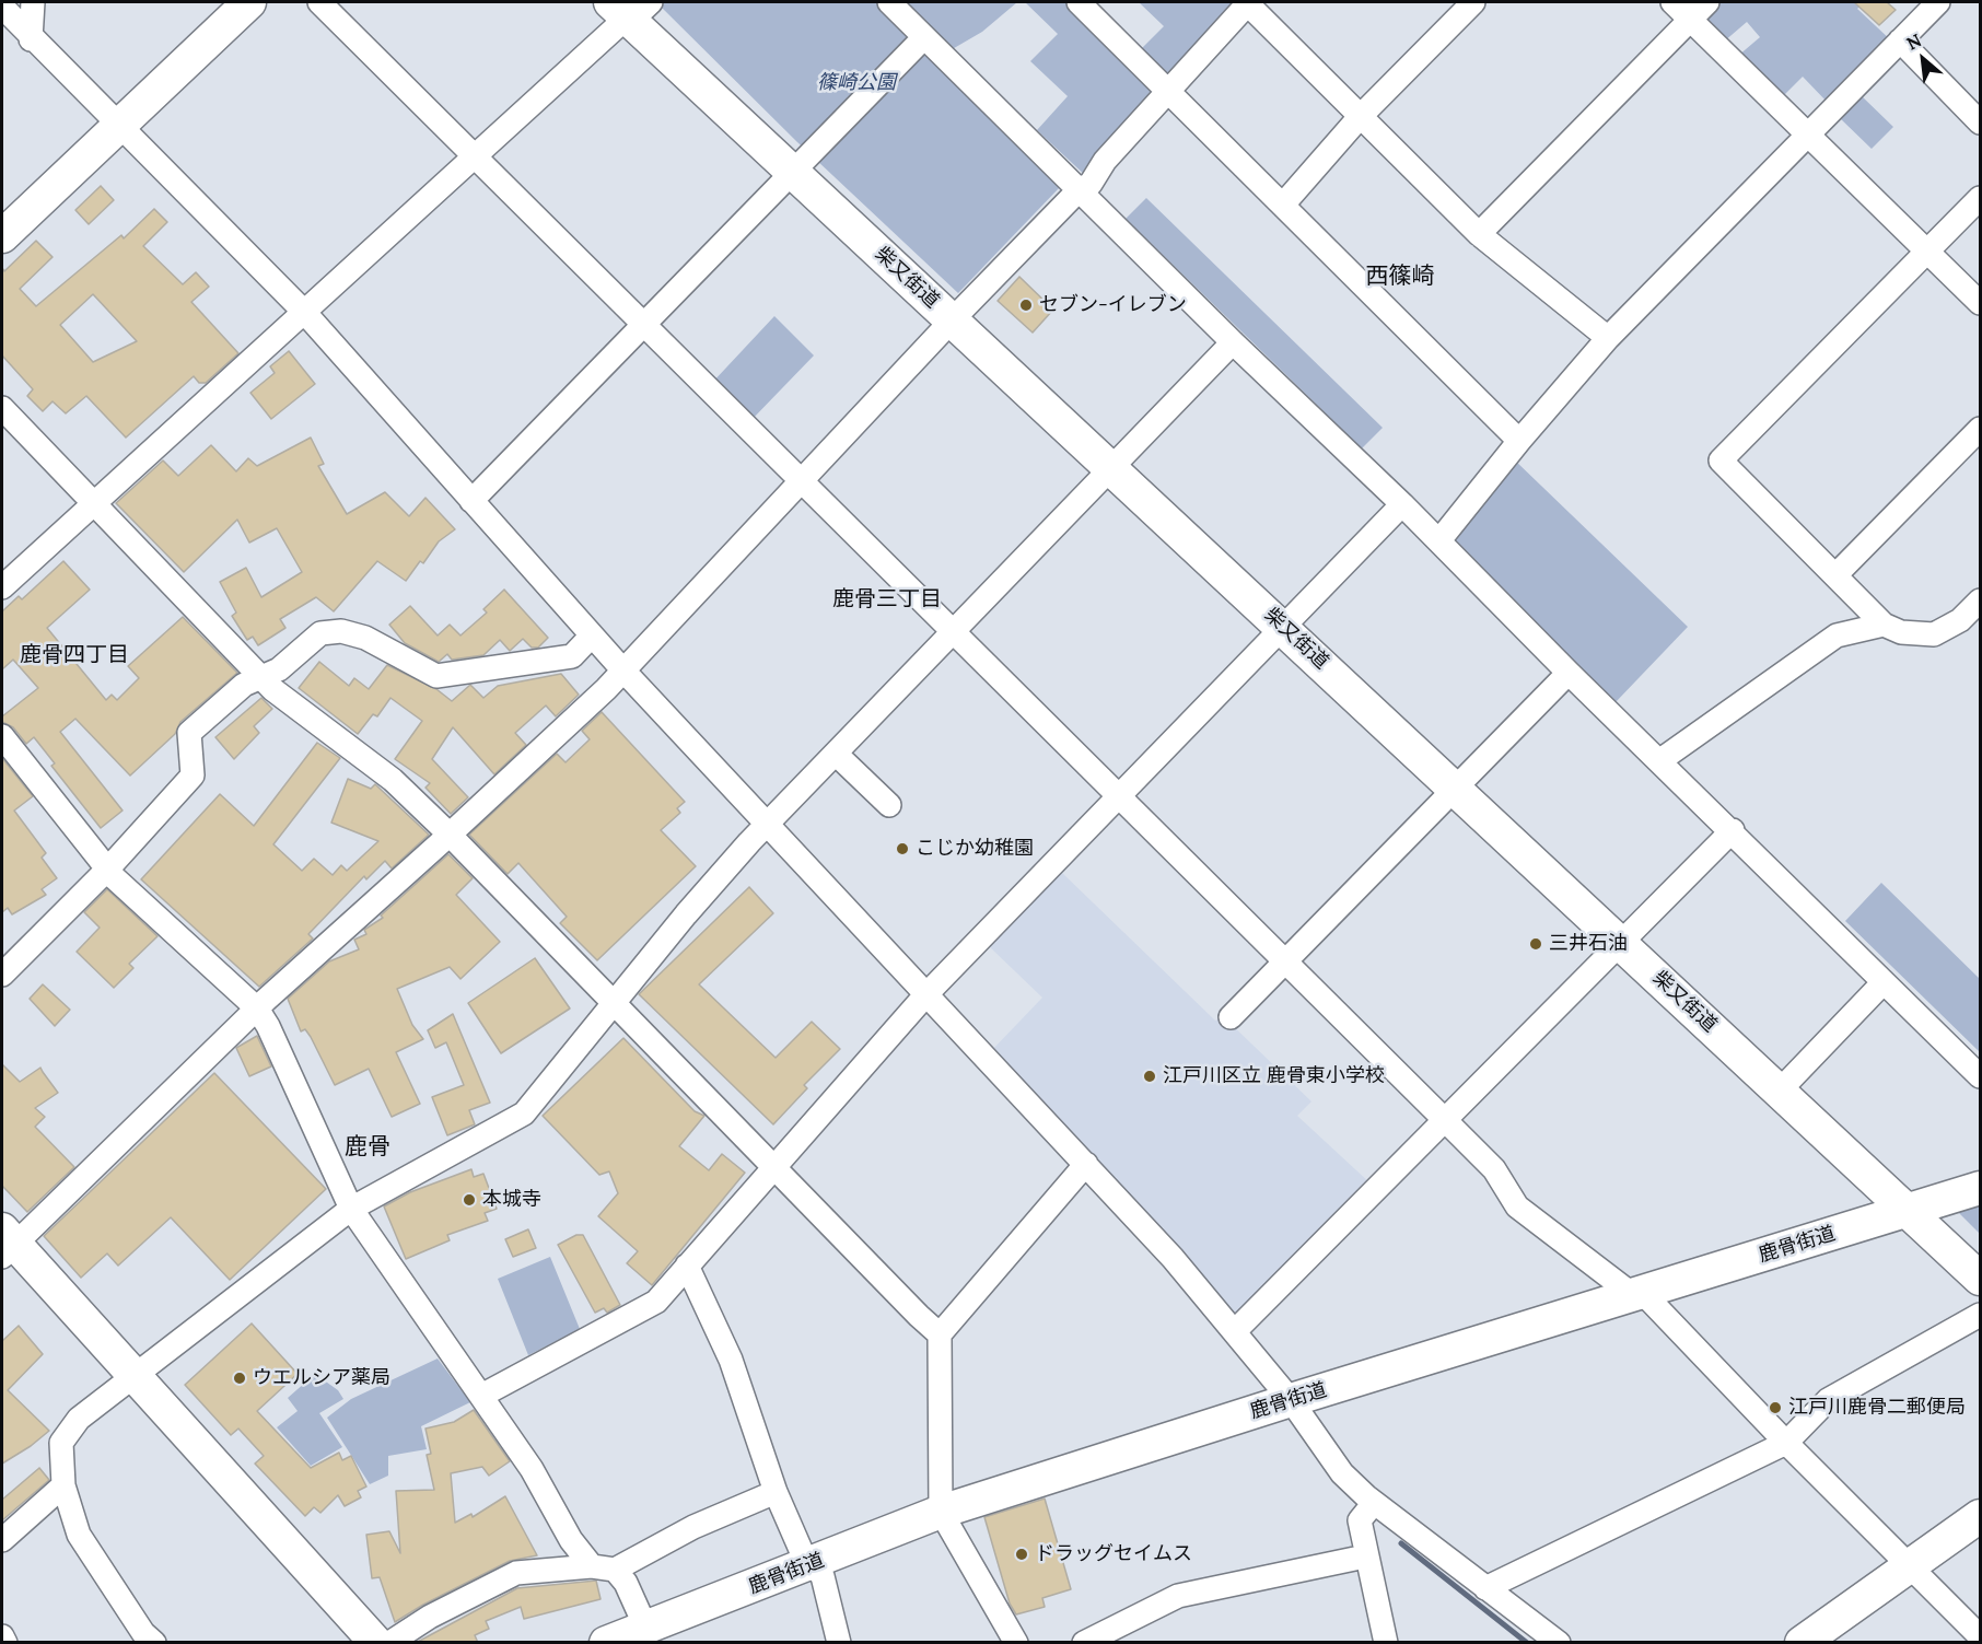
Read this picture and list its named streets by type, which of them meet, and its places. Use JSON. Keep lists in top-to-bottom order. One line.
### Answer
{"streets":{"street":["柴又街道","鹿骨街道"]},"crossings":[["柴又街道","鹿骨街道"]],"districts":["西篠崎","鹿骨三丁目","鹿骨四丁目","鹿骨"],"parks":["篠崎公園"],"places":["セブン-イレブン","こじか幼稚園","三井石油","江戸川区立 鹿骨東小学校","本城寺","ウエルシア薬局","江戸川鹿骨二郵便局","ドラッグセイムス"],"north":"top left"}
